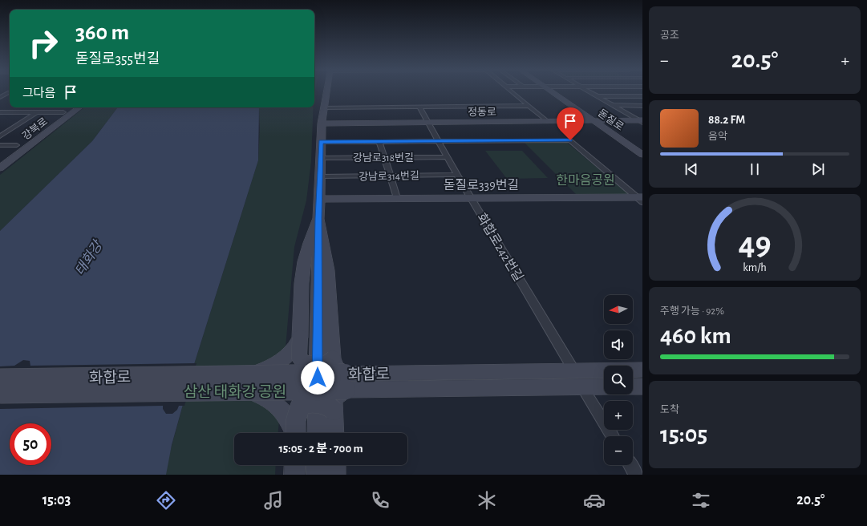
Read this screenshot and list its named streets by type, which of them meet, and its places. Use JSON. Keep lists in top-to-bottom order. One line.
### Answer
{"streets":{"main road":["정동로","돋질로","강북로","돋질로339번길","화합로"],"street":["강남로318번길","강남로314번길","화합로242번길"]},"crossings":[["정동로","돋질로"],["정동로","화합로242번길"],["강남로318번길","화합로242번길"],["강남로314번길","화합로242번길"],["돋질로339번길","화합로242번길"],["화합로242번길","화합로"]],"water":["태화강"],"parks":["한마음공원","삼산 태화강 공원"],"north":"left","page":{"tile":["공조",["주행 가능 · 92%","460 km"],["도착","15:05"]],"turn":["360 m","돋질로355번길"],"heat":["−","20.5°","+"],"then":"그다음","song":["88.2 FM","음악"],"map_buttons":["+","−"],"limit":"50","trip":"15:05 · 2 분 · 700 m","tabs":["15:03","20.5°"],"gauge":["49","km/h"]}}
